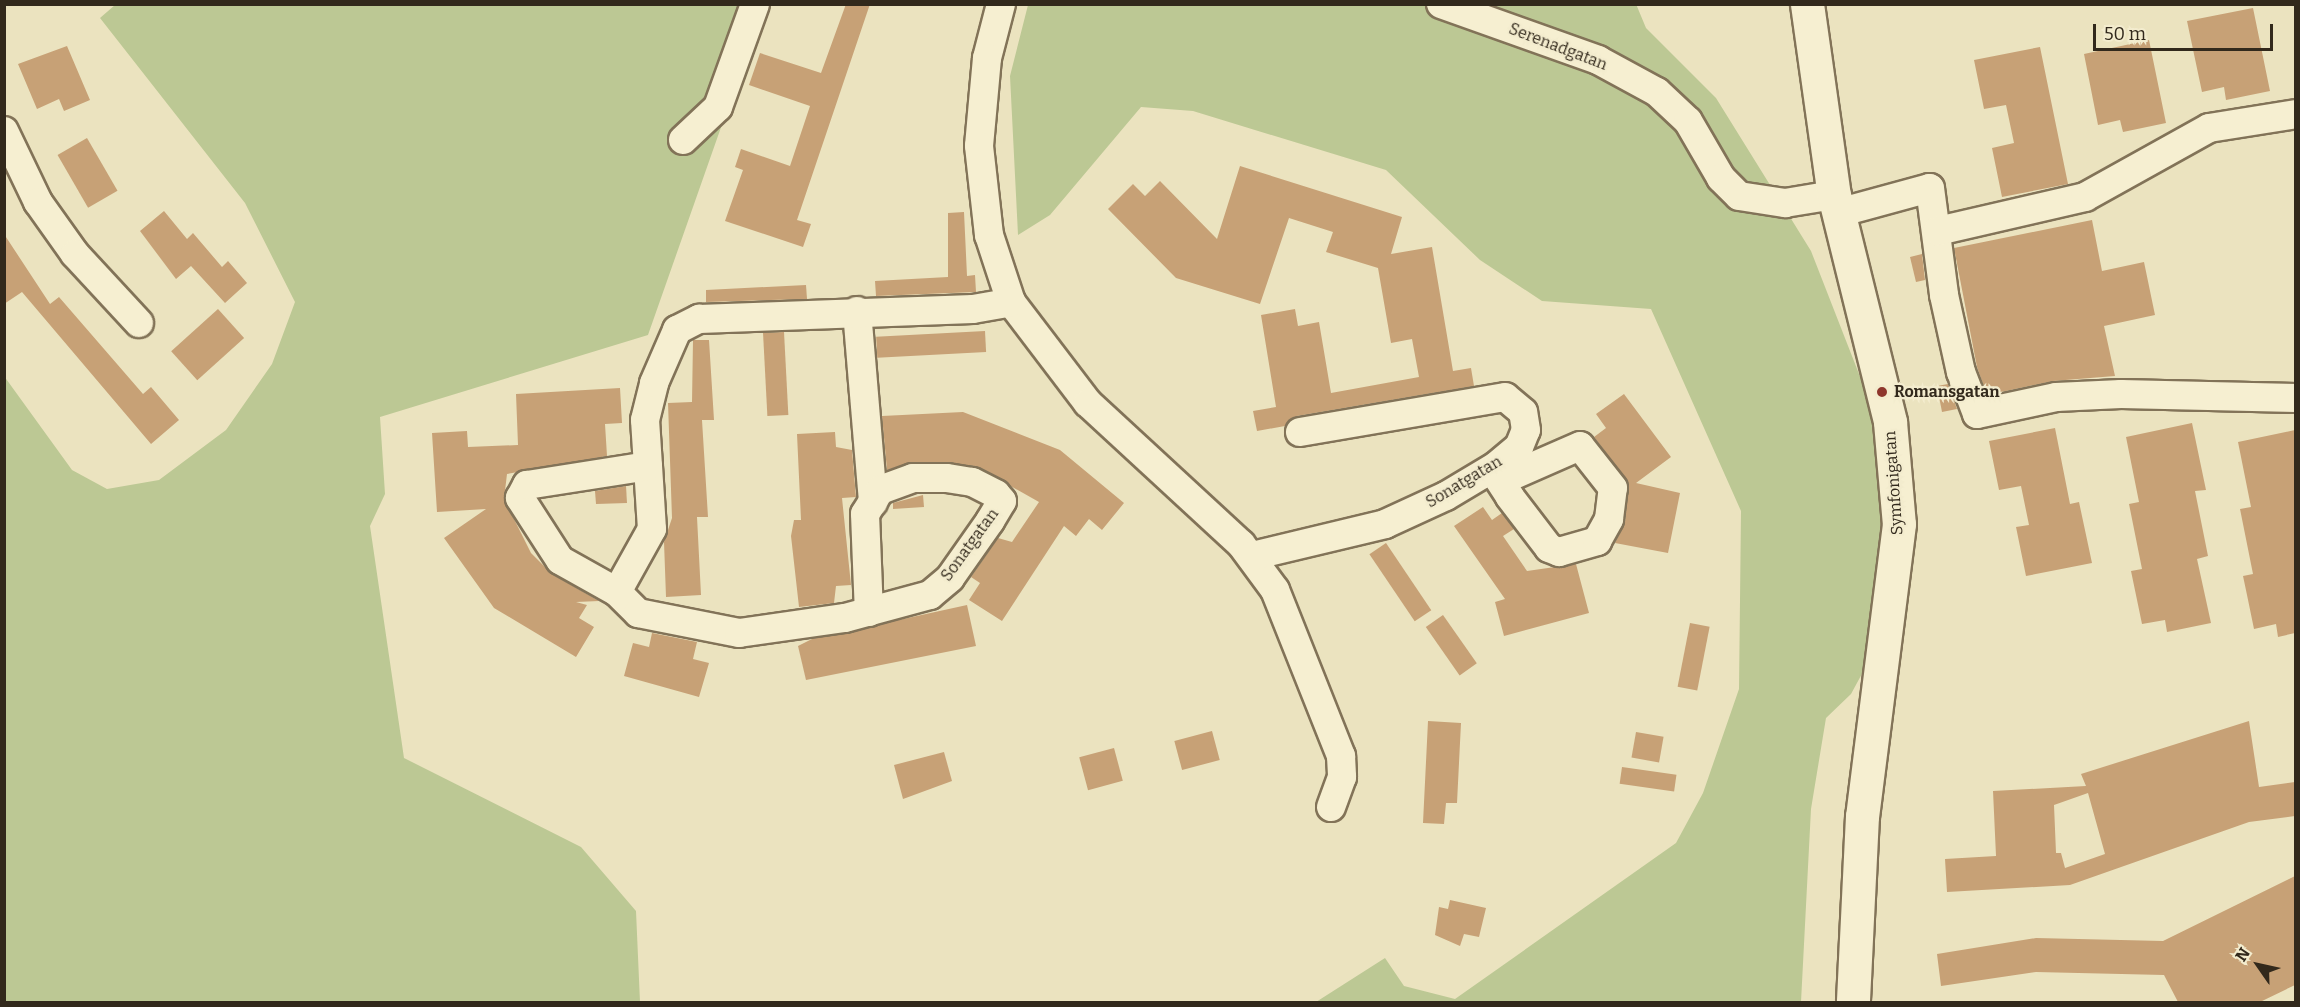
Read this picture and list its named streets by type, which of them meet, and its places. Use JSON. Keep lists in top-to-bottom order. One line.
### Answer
{"streets":{"street":["Serenadgatan","Sonatgatan","Symfonigatan"]},"crossings":[["Serenadgatan","Symfonigatan"]],"places":["Romansgatan"],"scale_bar":"50 m","north":"top left"}
